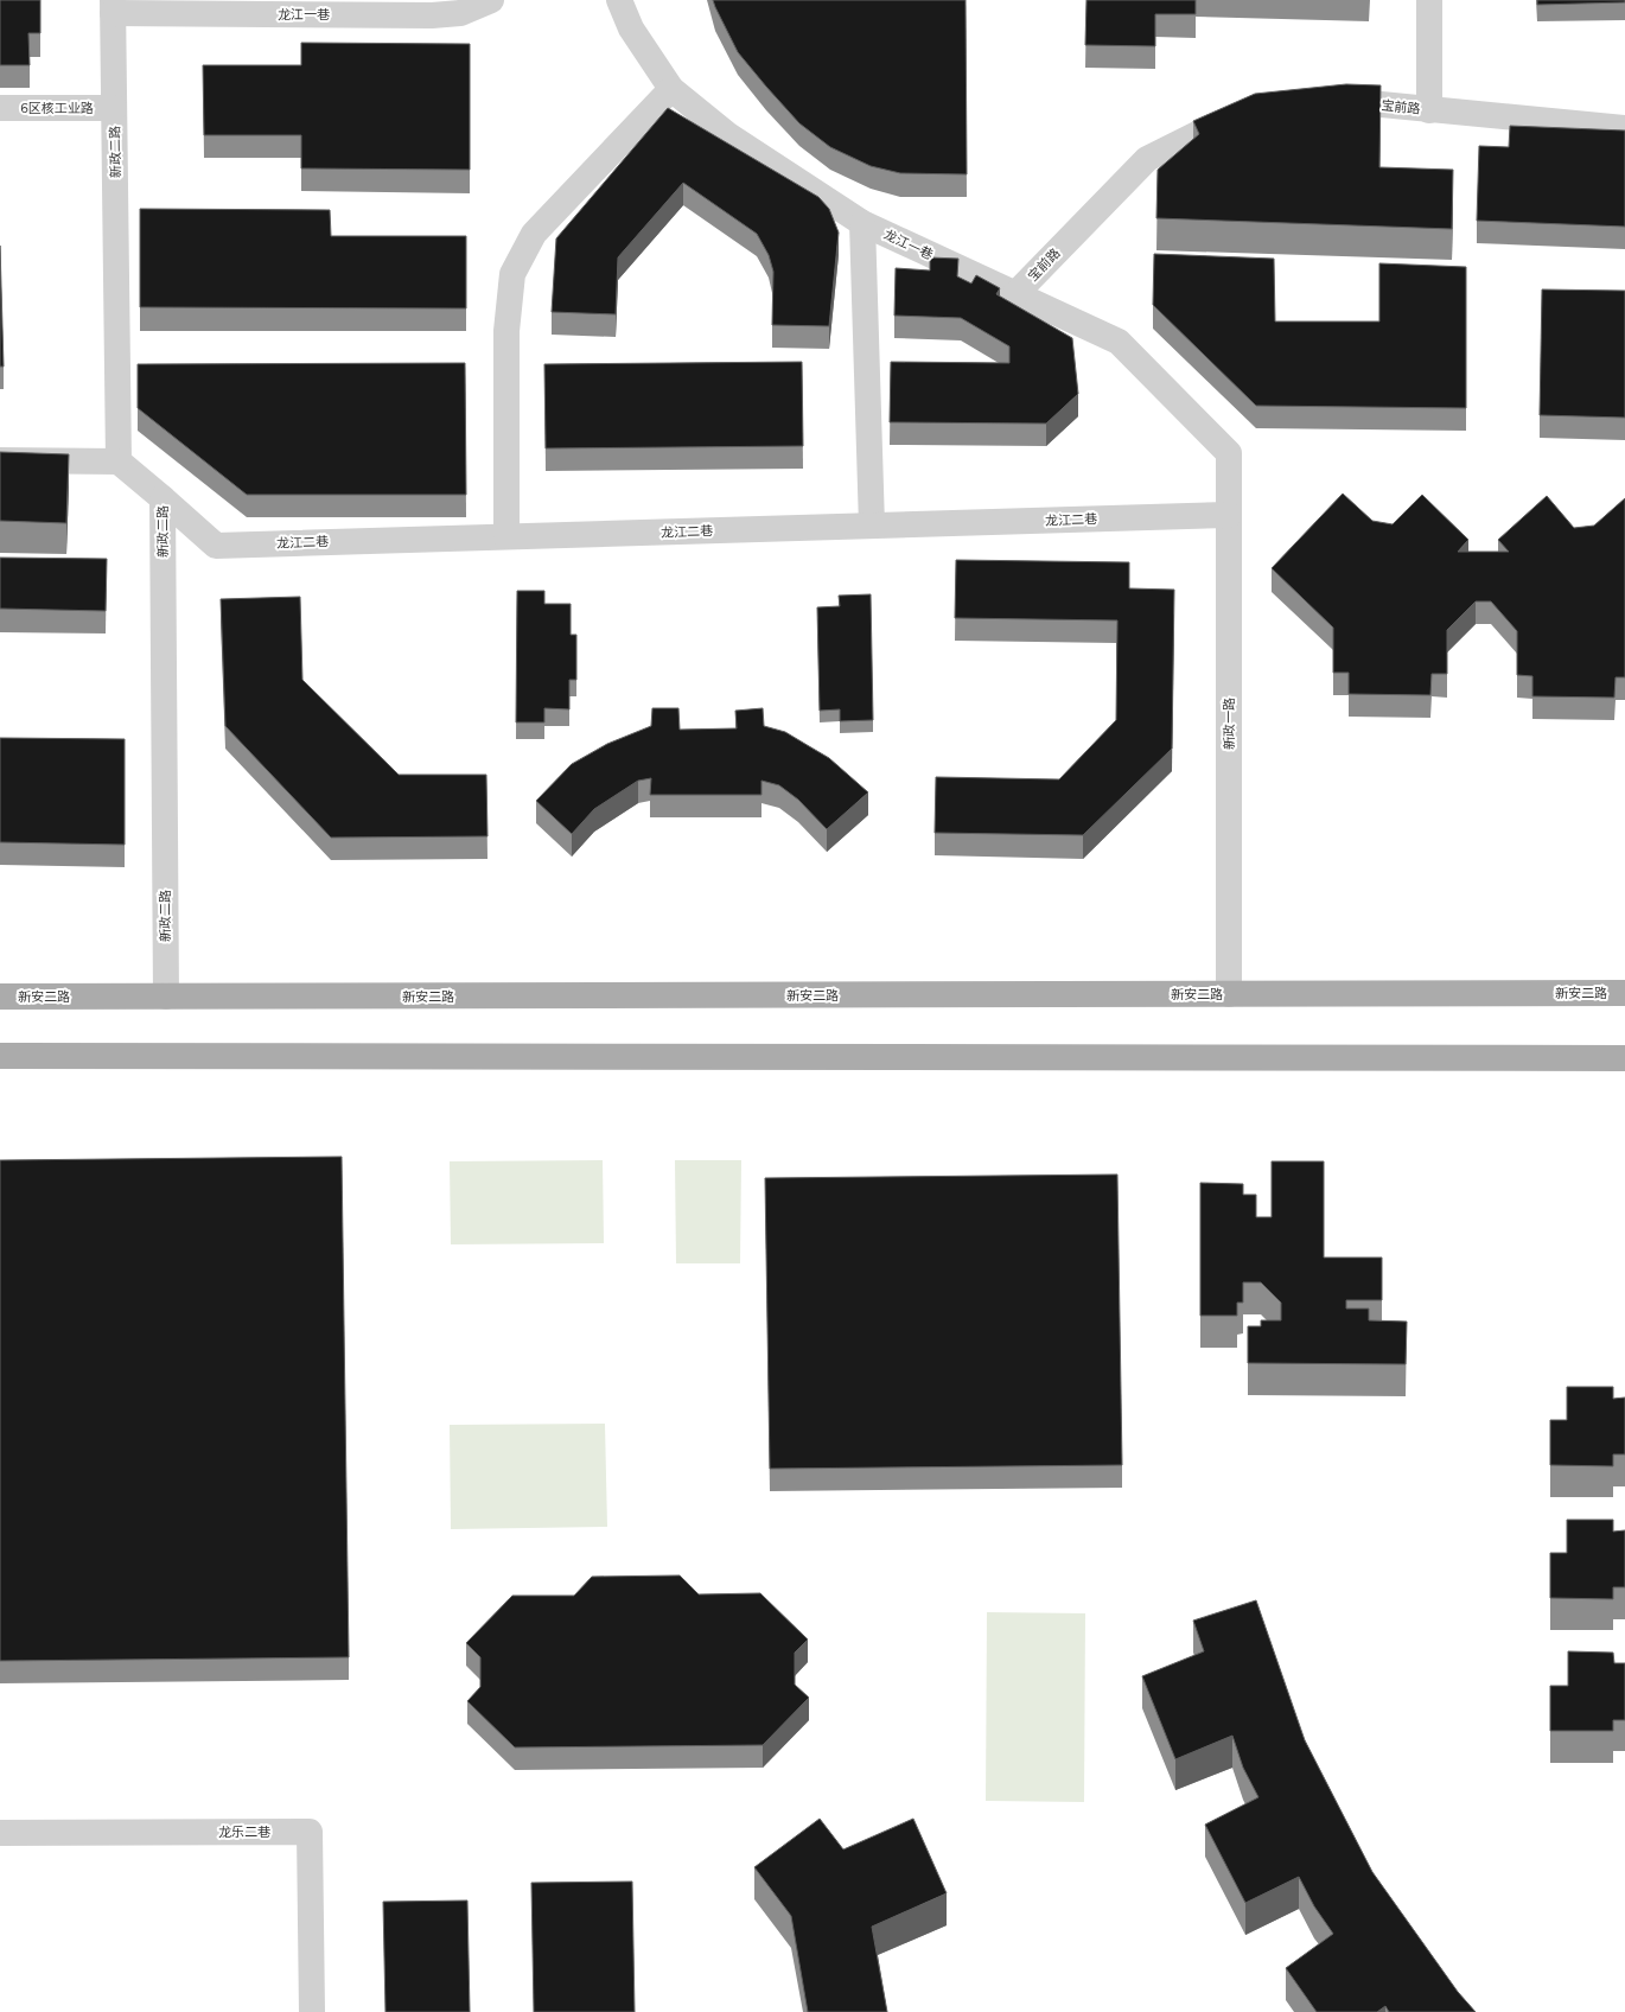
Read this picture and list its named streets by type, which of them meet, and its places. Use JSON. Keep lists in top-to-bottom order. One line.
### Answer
{"streets":{"main road":["新安二路"],"street":["龙江一巷","宝前路","6区核工业路","新政二路","龙江二巷","新政一路","龙乐二巷"]},"crossings":[["龙江一巷","宝前路"],["龙江一巷","新政二路"],["龙江一巷","新政一路"],["6区核工业路","新政二路"],["新政二路","龙江二巷"],["新政二路","新安二路"],["龙江二巷","新政一路"],["新政一路","新安二路"]]}
